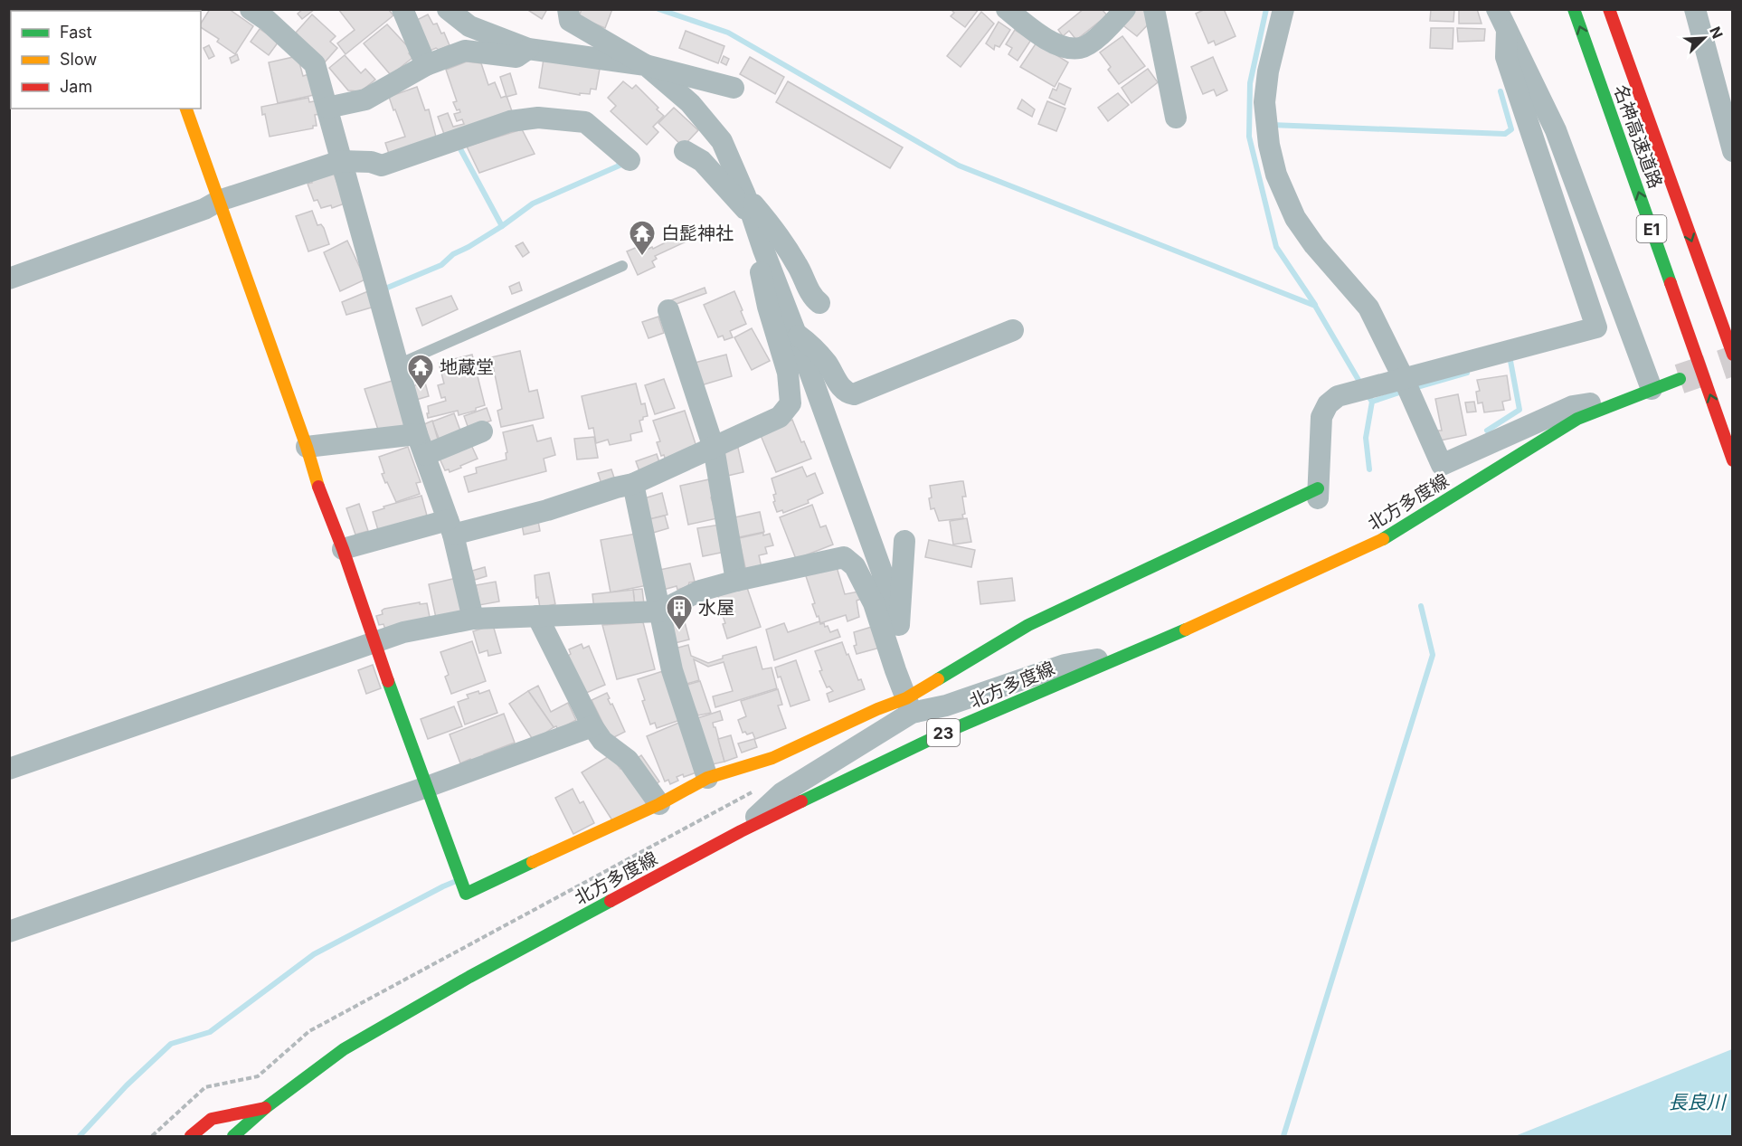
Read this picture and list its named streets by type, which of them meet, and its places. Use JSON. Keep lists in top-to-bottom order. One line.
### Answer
{"streets":{"main road":["名神高速道路","E1","北方多度線","23"]},"water":["長良川"],"places":{"temple":["白髭神社","地蔵堂"],"building":["水屋"]},"legend":["Fast","Slow","Jam"],"north":"top right"}
